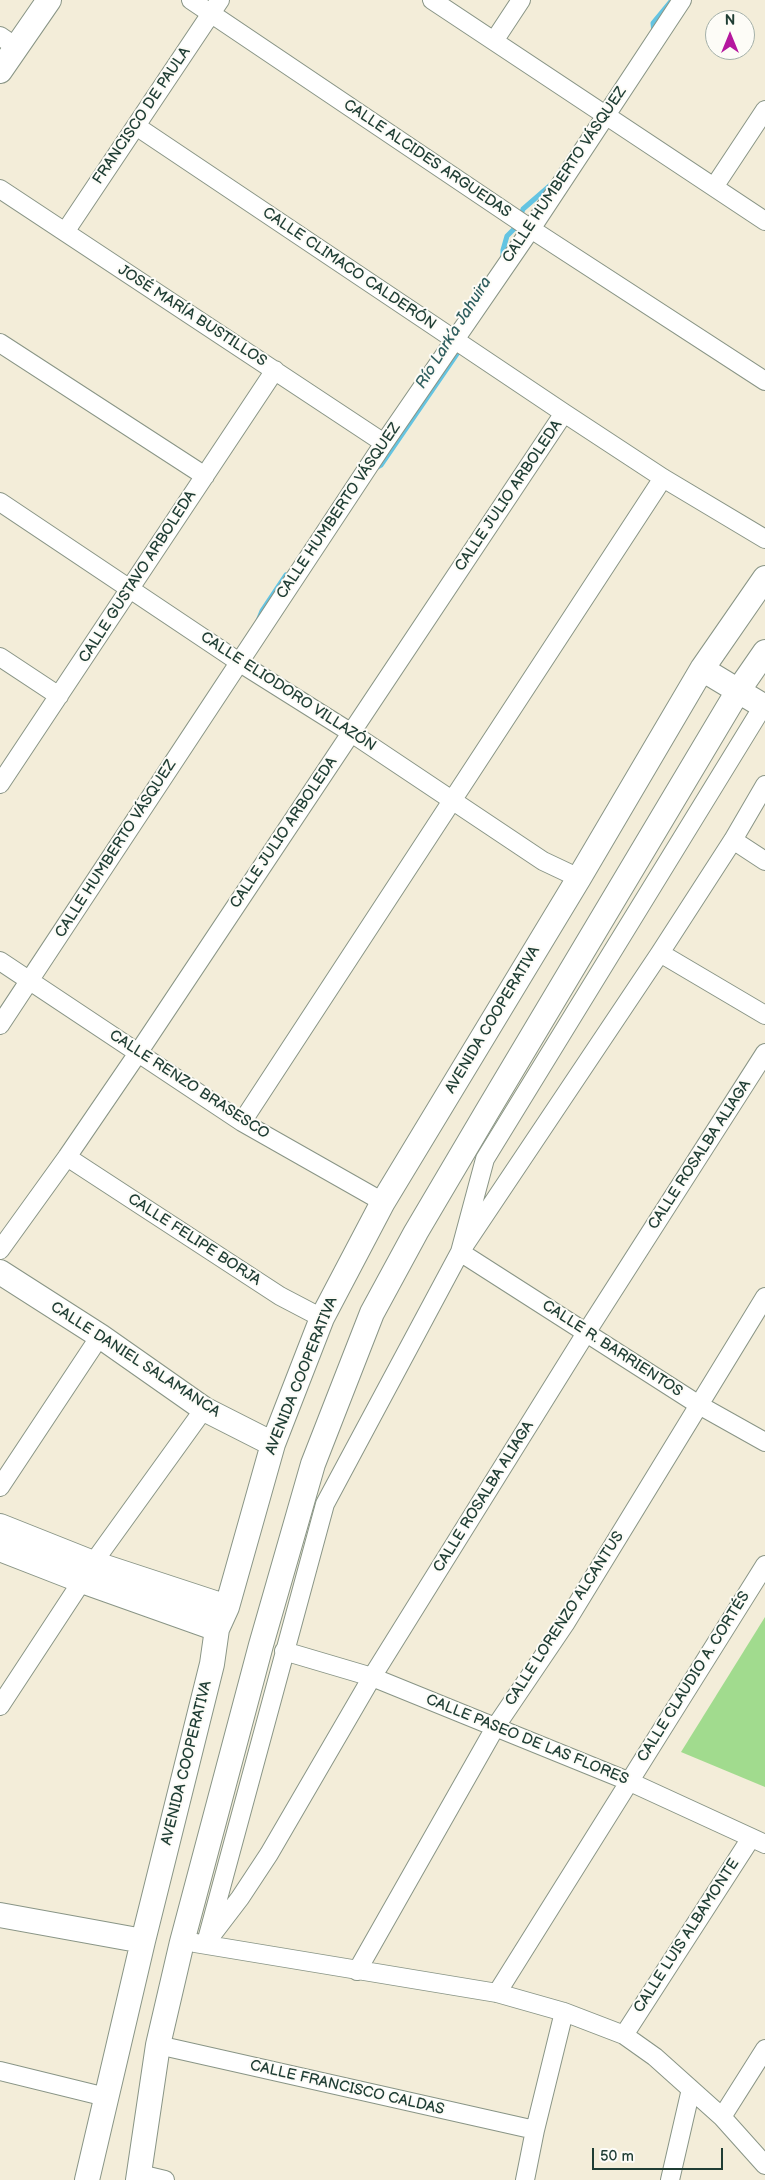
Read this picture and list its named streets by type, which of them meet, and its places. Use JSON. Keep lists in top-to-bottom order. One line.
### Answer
{"streets":{"street":["FRANCISCO DE PAULA","CALLE ALCIDES ARGUEDAS","CALLE HUMBERTO VÁSQUEZ","CALLE CLIMACO CALDERÓN","JOSÉ MARÍA BUSTILLOS","CALLE JULIO ARBOLEDA","CALLE GUSTAVO ARBOLEDA","CALLE ELIODORO VILLAZÓN","AVENIDA COOPERATIVA","CALLE RENZO BRASESCO","CALLE ROSALBA ALIAGA","CALLE FELIPE BORJA","CALLE R. BARRIENTOS","CALLE DANIEL SALAMANCA","CALLE LORENZO ALCANTUS","CALLE CLAUDIO A. CORTÉS","CALLE PASEO DE LAS FLORES","CALLE LUIS ALBAMONTE","CALLE FRANCISCO CALDAS"]},"crossings":[["FRANCISCO DE PAULA","CALLE ALCIDES ARGUEDAS"],["FRANCISCO DE PAULA","CALLE CLIMACO CALDERÓN"],["FRANCISCO DE PAULA","JOSÉ MARÍA BUSTILLOS"],["CALLE ALCIDES ARGUEDAS","CALLE HUMBERTO VÁSQUEZ"],["CALLE HUMBERTO VÁSQUEZ","CALLE CLIMACO CALDERÓN"],["CALLE HUMBERTO VÁSQUEZ","JOSÉ MARÍA BUSTILLOS"],["CALLE HUMBERTO VÁSQUEZ","CALLE ELIODORO VILLAZÓN"],["CALLE HUMBERTO VÁSQUEZ","CALLE RENZO BRASESCO"],["CALLE CLIMACO CALDERÓN","CALLE JULIO ARBOLEDA"],["JOSÉ MARÍA BUSTILLOS","CALLE GUSTAVO ARBOLEDA"],["CALLE JULIO ARBOLEDA","CALLE ELIODORO VILLAZÓN"],["CALLE JULIO ARBOLEDA","CALLE RENZO BRASESCO"],["CALLE JULIO ARBOLEDA","CALLE FELIPE BORJA"],["CALLE GUSTAVO ARBOLEDA","CALLE ELIODORO VILLAZÓN"],["CALLE ELIODORO VILLAZÓN","AVENIDA COOPERATIVA"],["AVENIDA COOPERATIVA","CALLE RENZO BRASESCO"],["AVENIDA COOPERATIVA","CALLE FELIPE BORJA"],["AVENIDA COOPERATIVA","CALLE DANIEL SALAMANCA"],["CALLE ROSALBA ALIAGA","CALLE R. BARRIENTOS"],["CALLE ROSALBA ALIAGA","CALLE PASEO DE LAS FLORES"],["CALLE R. BARRIENTOS","CALLE LORENZO ALCANTUS"],["CALLE LORENZO ALCANTUS","CALLE PASEO DE LAS FLORES"],["CALLE CLAUDIO A. CORTÉS","CALLE PASEO DE LAS FLORES"],["CALLE PASEO DE LAS FLORES","CALLE LUIS ALBAMONTE"]],"water":["Río Lark’a Jahuira"],"scale_bar":"50 m","north":"top"}
